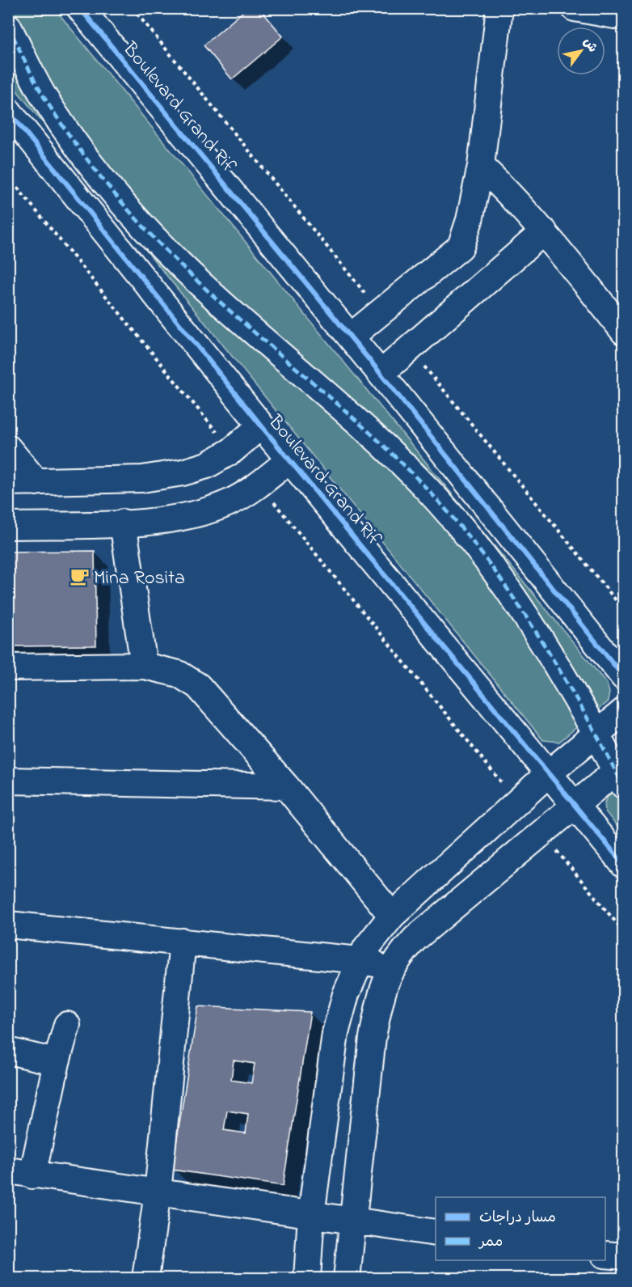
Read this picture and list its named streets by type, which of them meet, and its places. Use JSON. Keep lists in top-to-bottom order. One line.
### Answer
{"streets":{"street":["Boulevard Grand Rif"]},"places":{"cafe":["Mina Rosita"]},"legend":["مسار دراجات","ممر"],"north":"top right"}
